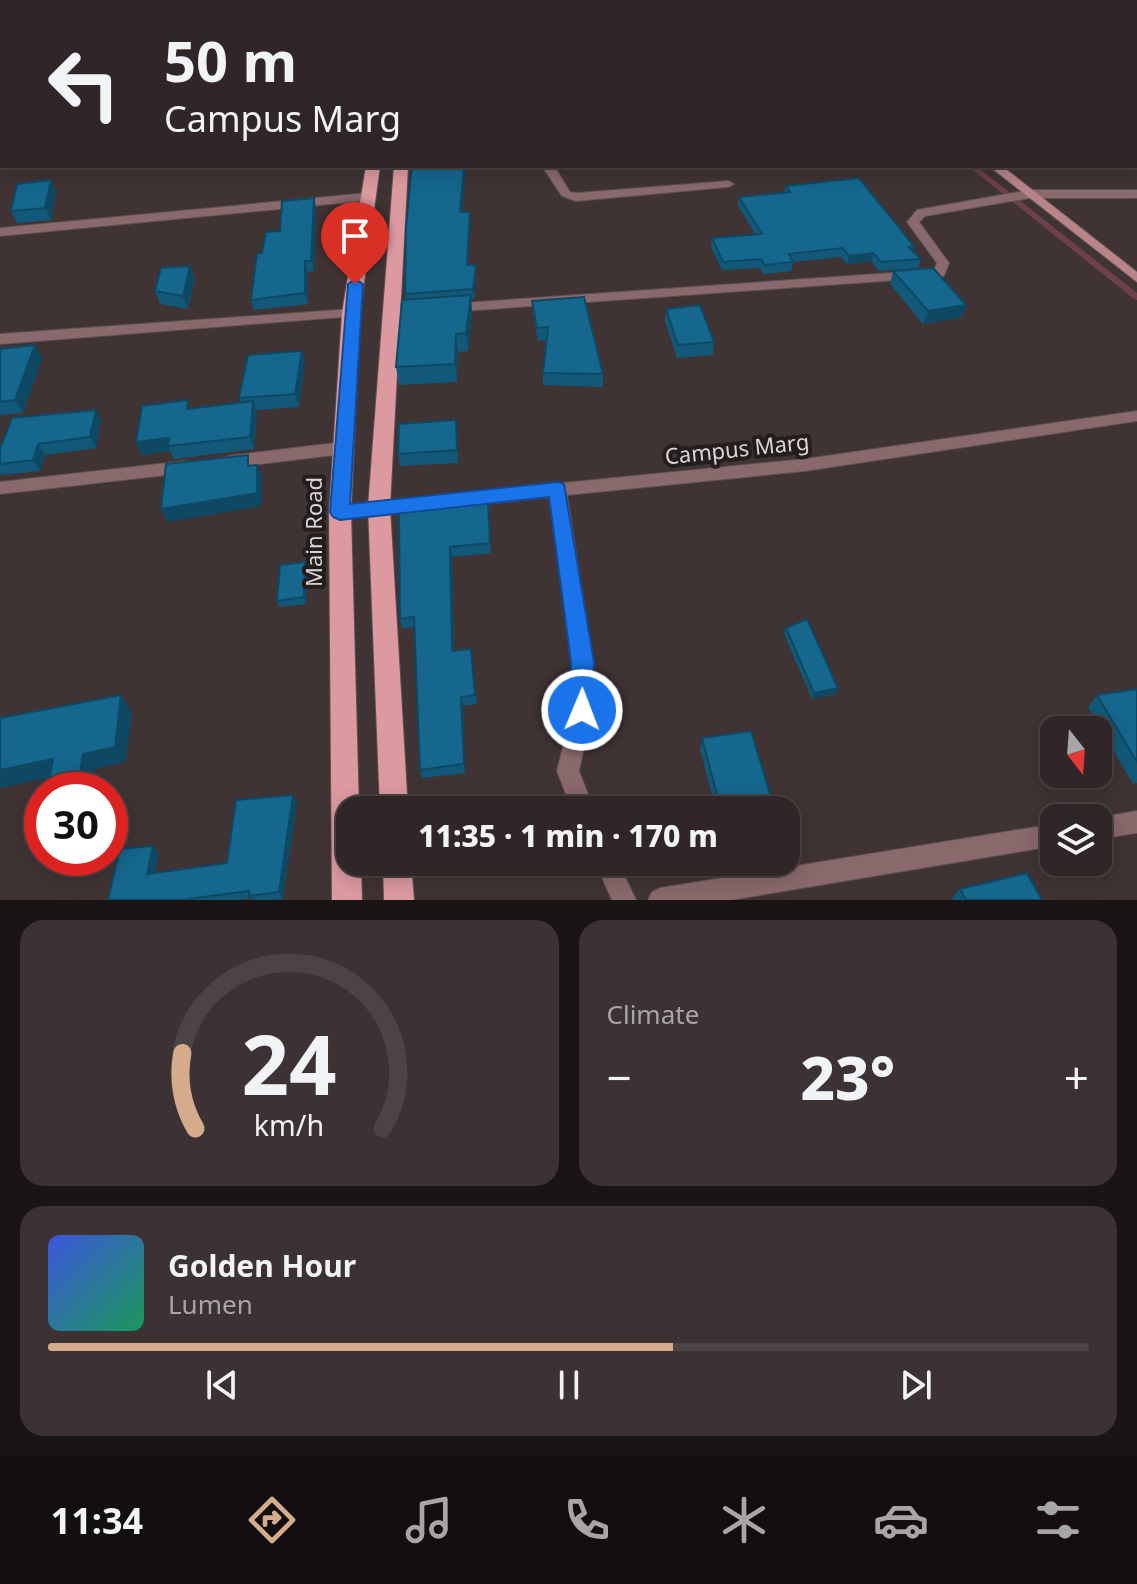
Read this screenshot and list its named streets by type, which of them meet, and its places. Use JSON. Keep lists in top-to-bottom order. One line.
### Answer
{"streets":{"main road":["Main Road"],"street":["Campus Marg"]},"crossings":[["Campus Marg","Main Road"]],"north":"bottom","page":{"turn":["50 m","Campus Marg"],"limit":"30","trip":"11:35 · 1 min · 170 m","tile":"Climate","heat":["−","23°","+"],"song":["Golden Hour","Lumen"],"tabs":"11:34","gauge":["24","km/h"]}}
